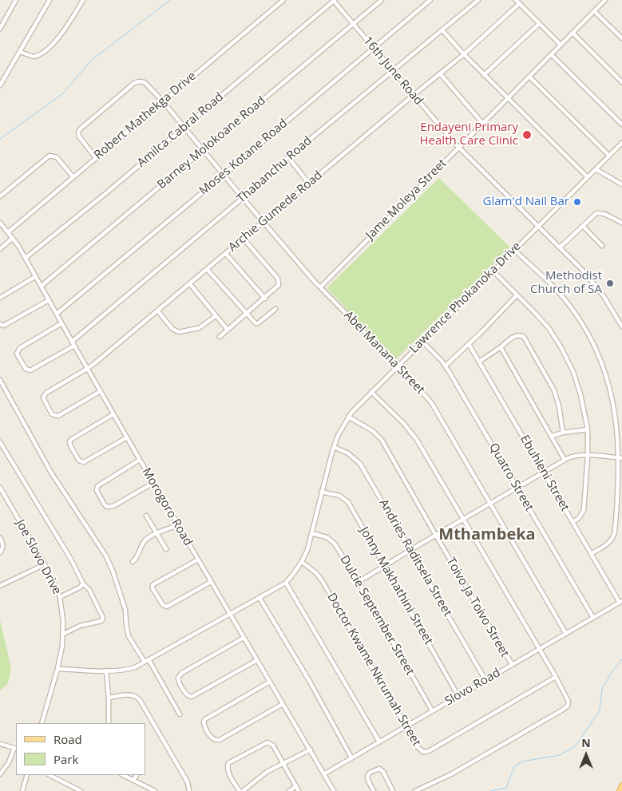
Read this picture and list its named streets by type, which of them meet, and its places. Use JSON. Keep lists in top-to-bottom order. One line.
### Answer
{"streets":{"street":["16th June Road","Robert Mathekga Drive","Amilca Cabral Road","Barney Molokoane Road","Moses Kotane Road","Thabanchu Road","Jame Moleya Street","Archie Gumede Road","Lawrence Phokanoka Drive","Abel Manana Street","Ebuhleni Street","Quatro Street","Morogoro Road","Joe Slovo Drive","Andries Raditsela Street","Johny Makhathini Street","Toivo Ja Toivo Street","Dulcie September Street","Doctor Kwame Nkrumah Street","Slovo Road"]},"crossings":[["16th June Road","Amilca Cabral Road"],["16th June Road","Barney Molokoane Road"],["16th June Road","Moses Kotane Road"],["16th June Road","Thabanchu Road"],["16th June Road","Jame Moleya Street"],["16th June Road","Archie Gumede Road"],["16th June Road","Lawrence Phokanoka Drive"],["Robert Mathekga Drive","Abel Manana Street"],["Robert Mathekga Drive","Morogoro Road"],["Amilca Cabral Road","Abel Manana Street"],["Amilca Cabral Road","Morogoro Road"],["Barney Molokoane Road","Abel Manana Street"],["Barney Molokoane Road","Morogoro Road"],["Moses Kotane Road","Abel Manana Street"],["Moses Kotane Road","Morogoro Road"],["Thabanchu Road","Abel Manana Street"],["Thabanchu Road","Morogoro Road"],["Jame Moleya Street","Abel Manana Street"],["Archie Gumede Road","Abel Manana Street"],["Archie Gumede Road","Morogoro Road"],["Lawrence Phokanoka Drive","Abel Manana Street"],["Lawrence Phokanoka Drive","Quatro Street"],["Lawrence Phokanoka Drive","Morogoro Road"],["Lawrence Phokanoka Drive","Joe Slovo Drive"],["Lawrence Phokanoka Drive","Andries Raditsela Street"],["Lawrence Phokanoka Drive","Johny Makhathini Street"],["Lawrence Phokanoka Drive","Toivo Ja Toivo Street"],["Lawrence Phokanoka Drive","Dulcie September Street"],["Lawrence Phokanoka Drive","Doctor Kwame Nkrumah Street"],["Abel Manana Street","Slovo Road"],["Ebuhleni Street","Slovo Road"],["Quatro Street","Slovo Road"],["Morogoro Road","Slovo Road"],["Andries Raditsela Street","Slovo Road"],["Johny Makhathini Street","Slovo Road"],["Toivo Ja Toivo Street","Slovo Road"],["Dulcie September Street","Slovo Road"],["Doctor Kwame Nkrumah Street","Slovo Road"]],"districts":["Mthambeka"],"places":["Endayeni Primary Health Care Clinic","Glam'd Nail Bar","Methodist Church of SA"],"legend":["Road","Park"],"north":"top"}
